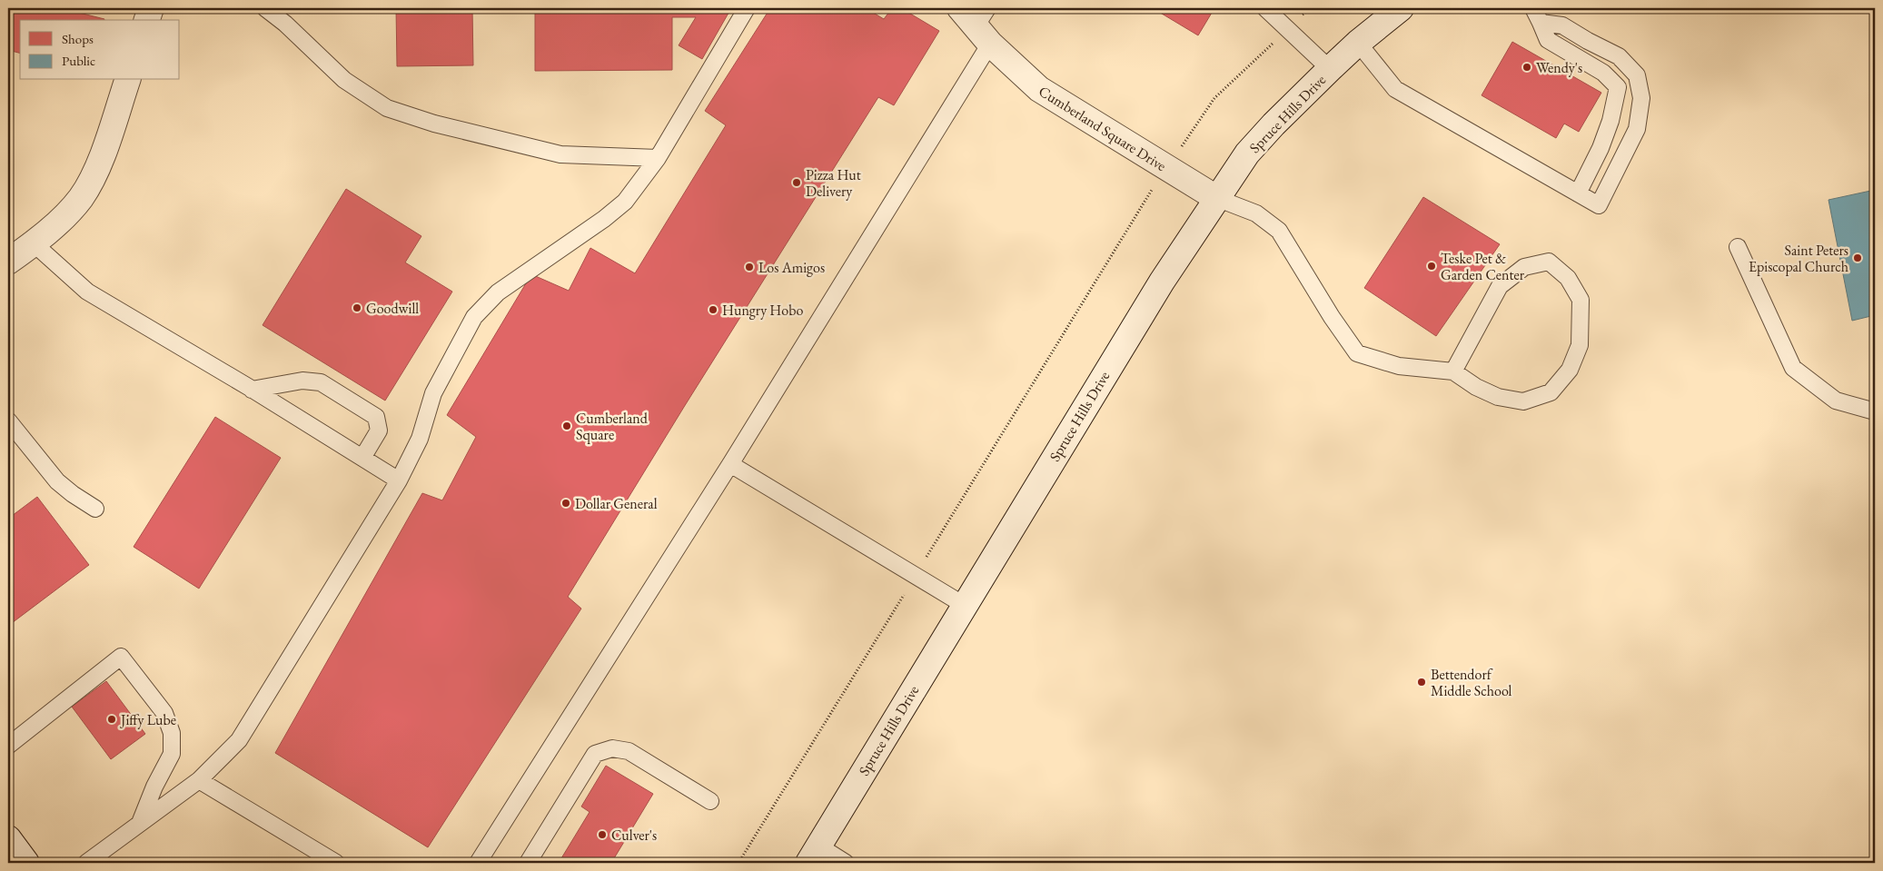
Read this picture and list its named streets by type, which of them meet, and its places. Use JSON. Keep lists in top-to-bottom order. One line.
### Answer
{"streets":{"main road":["Spruce Hills Drive","Cumberland Square Drive"]},"crossings":[["Spruce Hills Drive","Cumberland Square Drive"]],"places":["Wendy's","Pizza Hut Delivery","Saint Peters Episcopal Church","Teske Pet & Garden Center","Los Amigos","Goodwill","Hungry Hobo","Cumberland Square","Dollar General","Bettendorf Middle School","Jiffy Lube","Culver's"],"legend":["Shops","Public"]}
